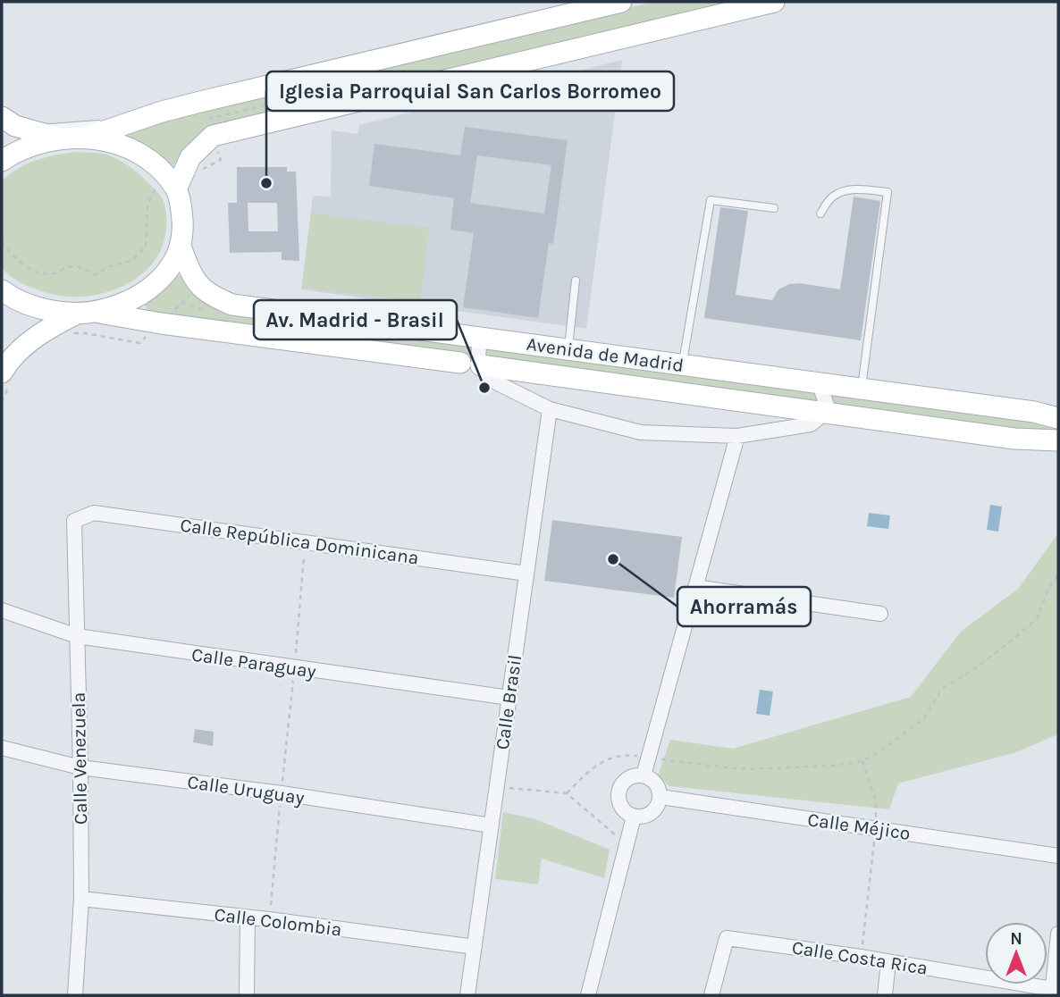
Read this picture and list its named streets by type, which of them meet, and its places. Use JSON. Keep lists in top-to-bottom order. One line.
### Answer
{"streets":{"street":["Avenida de Madrid","Calle República Dominicana","Calle Paraguay","Calle Brasil","Calle Venezuela","Calle Uruguay","Calle Méjico","Calle Colombia","Calle Costa Rica"]},"crossings":[["Calle República Dominicana","Calle Brasil"],["Calle República Dominicana","Calle Venezuela"],["Calle Paraguay","Calle Brasil"],["Calle Paraguay","Calle Venezuela"],["Calle Brasil","Calle Uruguay"],["Calle Brasil","Calle Colombia"],["Calle Venezuela","Calle Uruguay"],["Calle Venezuela","Calle Colombia"]],"places":["Iglesia Parroquial San Carlos Borromeo","Av. Madrid - Brasil","Ahorramás"],"north":"top"}
